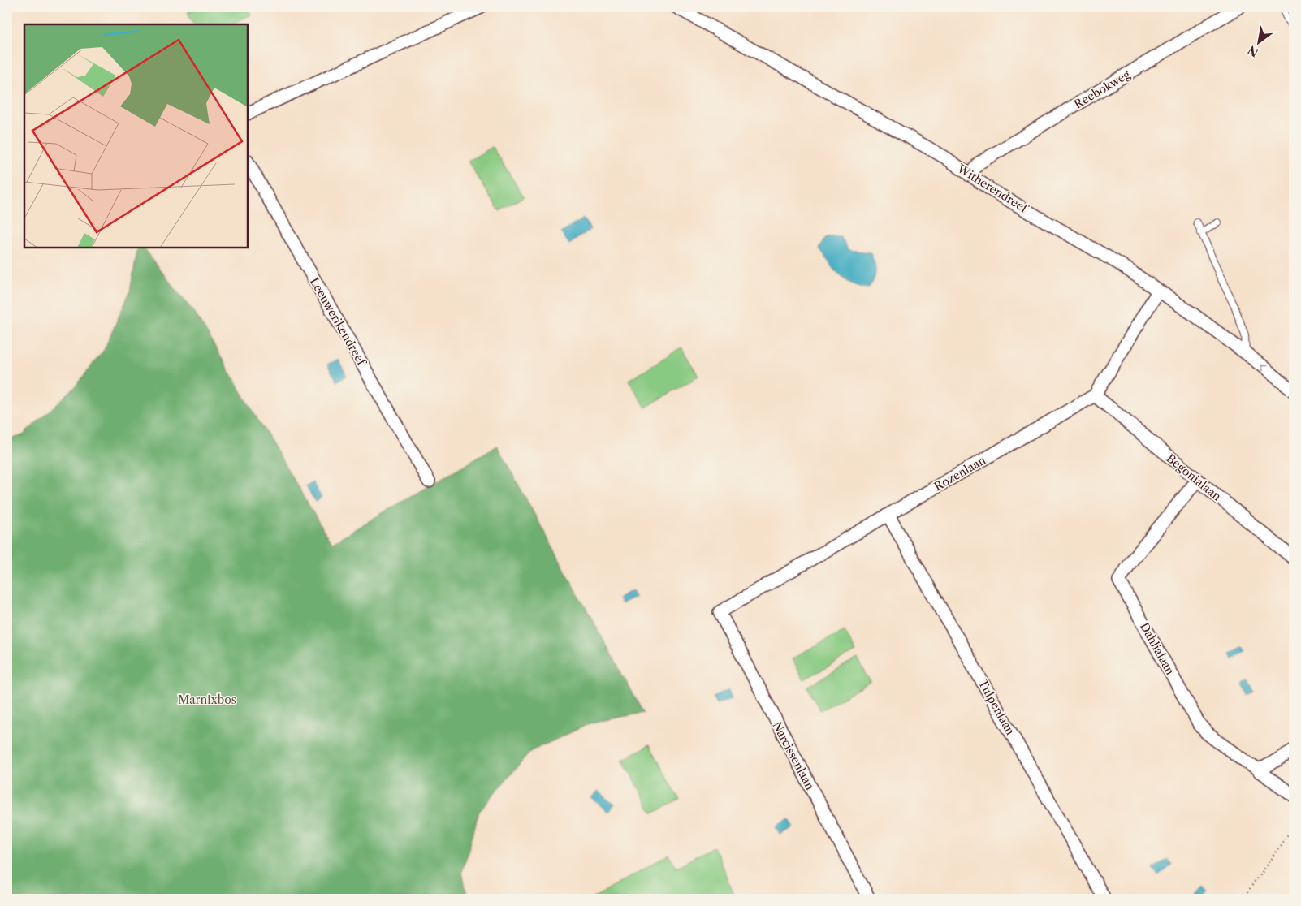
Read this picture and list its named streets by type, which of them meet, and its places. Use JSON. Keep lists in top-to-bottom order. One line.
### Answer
{"streets":{"street":["Reebokweg","Witherendreef","Leeuwerikendreef","Rozenlaan","Begonialaan","Dahlialaan","Tulpenlaan","Narcissenlaan"]},"crossings":[["Reebokweg","Witherendreef"],["Witherendreef","Rozenlaan"],["Rozenlaan","Begonialaan"],["Rozenlaan","Tulpenlaan"],["Rozenlaan","Narcissenlaan"],["Begonialaan","Dahlialaan"]],"parks":["Marnixbos"],"north":"bottom left"}
